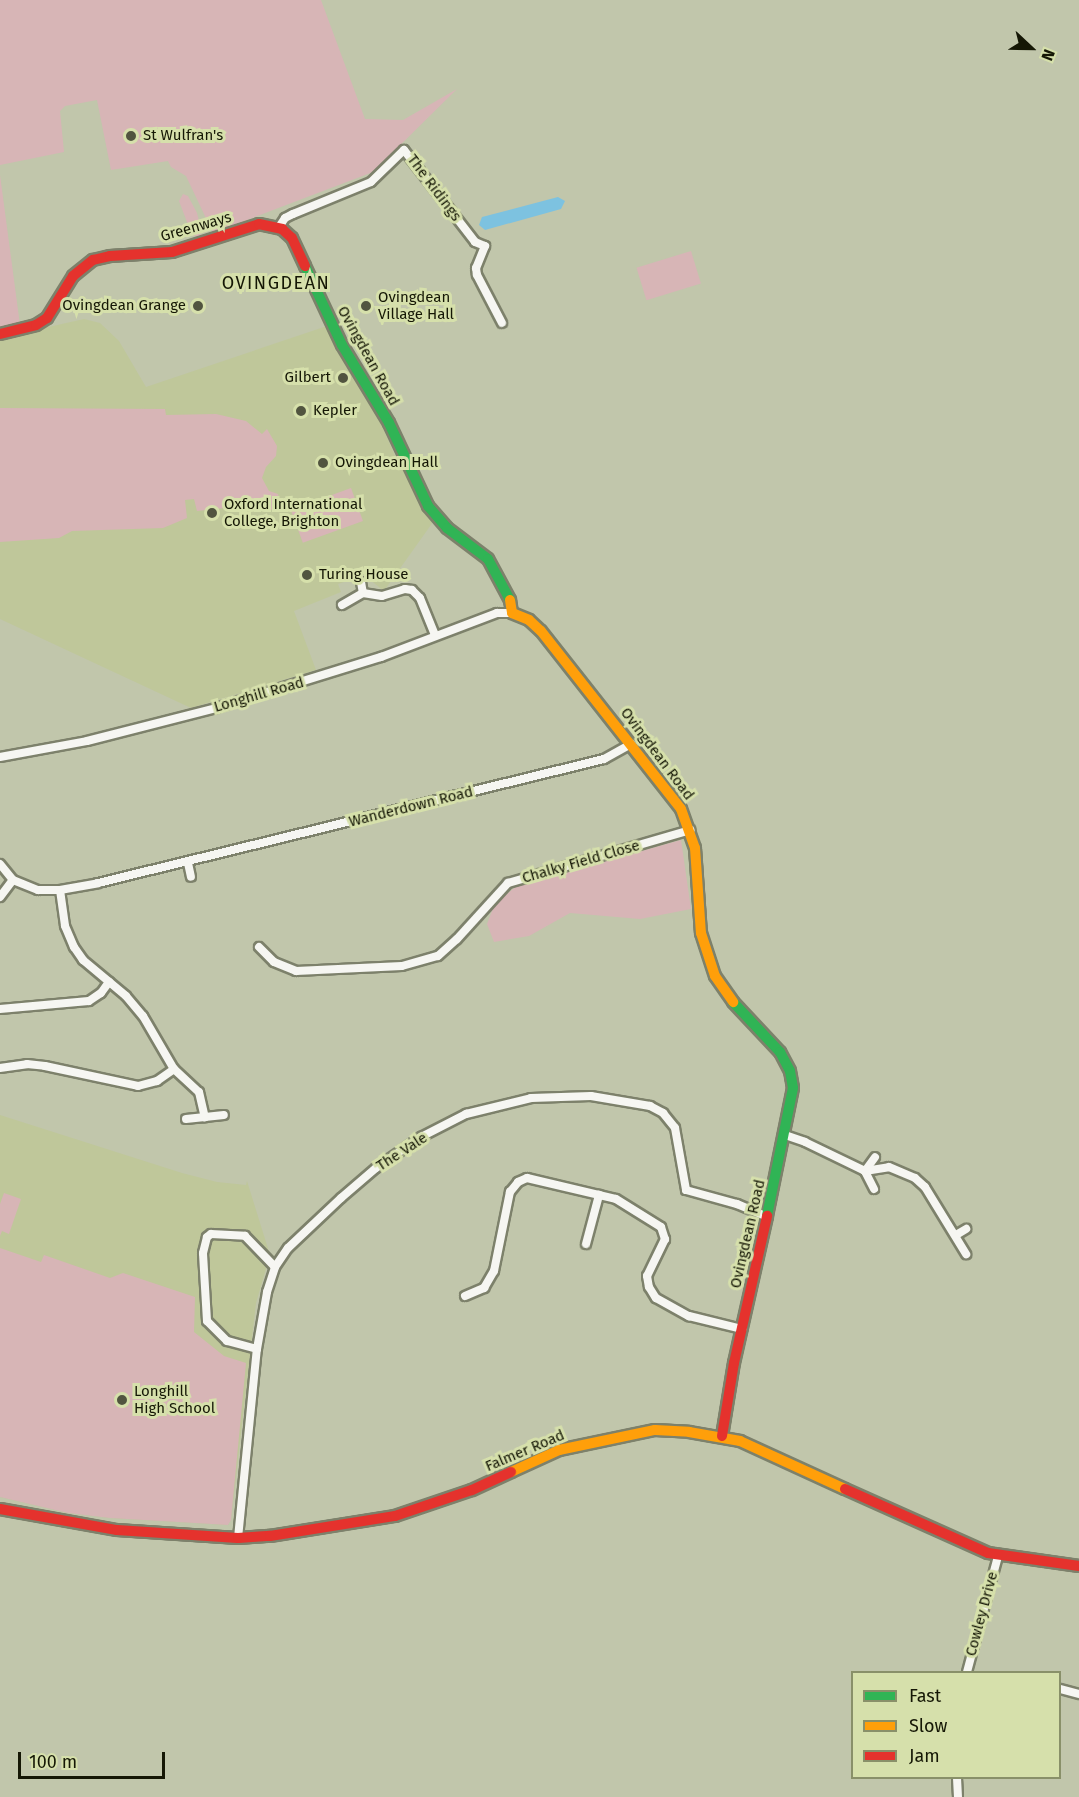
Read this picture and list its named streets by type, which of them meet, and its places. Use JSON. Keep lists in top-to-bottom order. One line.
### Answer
{"streets":{"street":["The Ridings","Greenways","Ovingdean Road","Longhill Road","Wanderdown Road","Chalky Field Close","The Vale","Falmer Road","Cowley Drive"]},"crossings":[["The Ridings","Greenways"],["The Ridings","Ovingdean Road"],["Greenways","Ovingdean Road"],["Ovingdean Road","Longhill Road"],["Ovingdean Road","Wanderdown Road"],["Ovingdean Road","Chalky Field Close"],["Ovingdean Road","The Vale"],["Ovingdean Road","Falmer Road"],["The Vale","Falmer Road"],["Falmer Road","Cowley Drive"]],"districts":["OVINGDEAN"],"places":["St Wulfran's","Ovingdean Grange","Ovingdean Village Hall","Gilbert","Kepler","Ovingdean Hall","Oxford International College, Brighton","Turing House","Longhill High School"],"legend":["Fast","Slow","Jam"],"scale_bar":"100 m","north":"right"}
